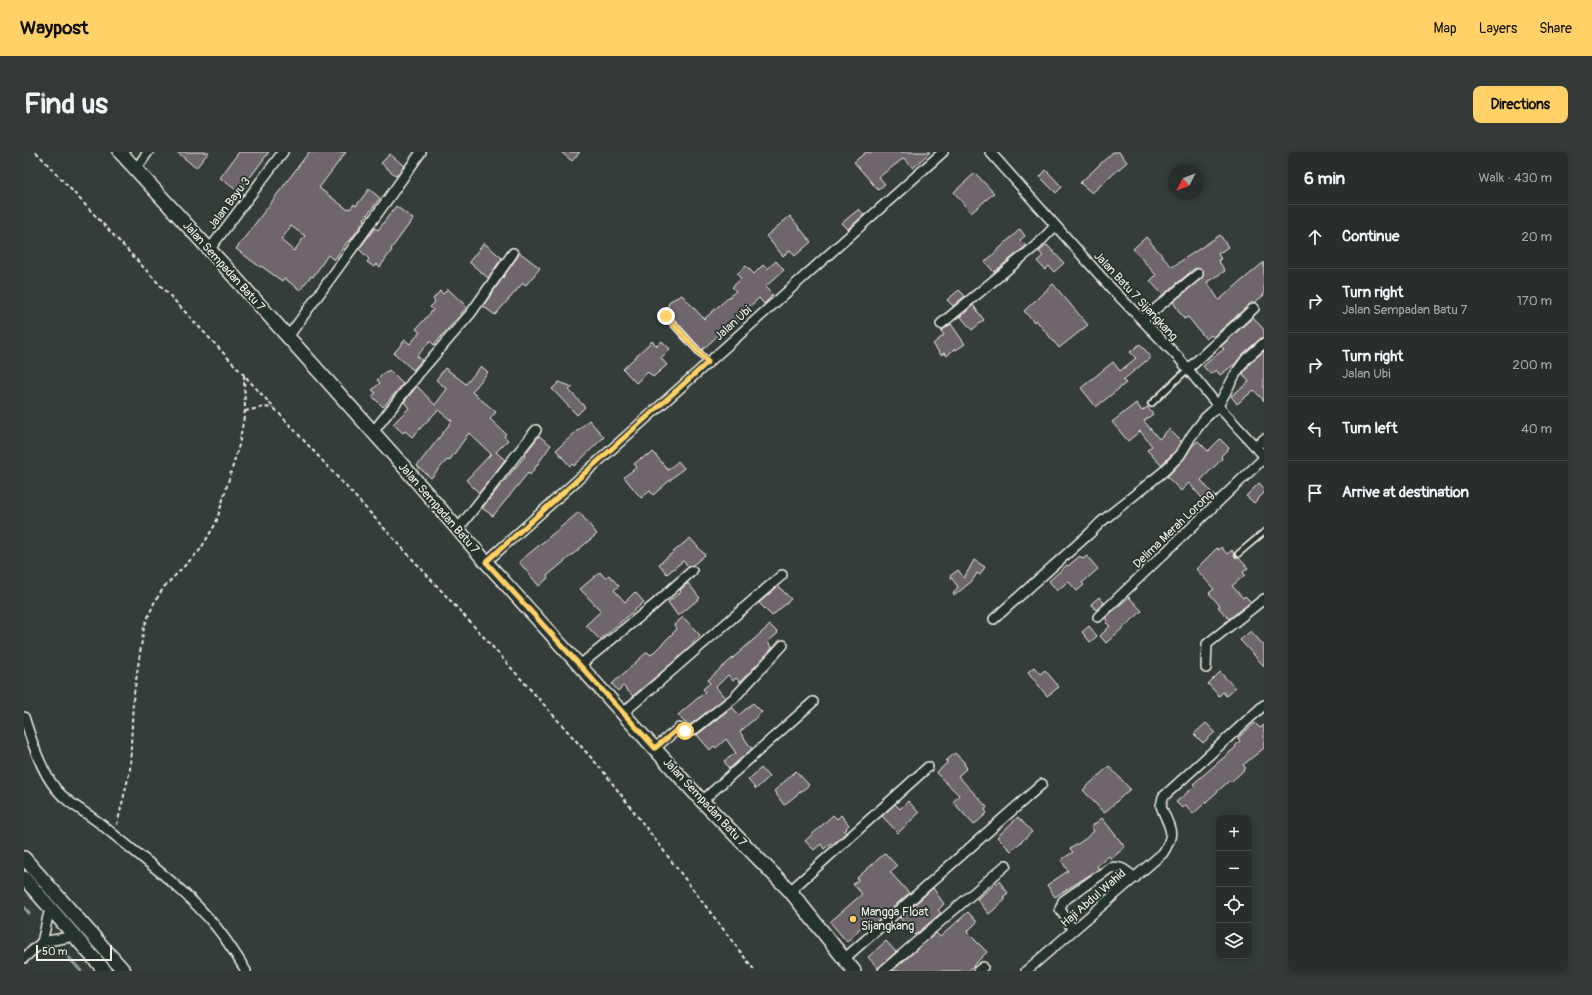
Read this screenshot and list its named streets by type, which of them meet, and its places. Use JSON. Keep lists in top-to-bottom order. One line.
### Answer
{"streets":{"street":["Jalan Bayu 3","Jalan Sempadan Batu 7","Jalan Batu 7 Sijangkang","Jalan Ubi","Delima Merah Lorong","Haji Abdul Wahid"]},"crossings":[["Jalan Bayu 3","Jalan Sempadan Batu 7"],["Jalan Sempadan Batu 7","Jalan Ubi"],["Jalan Batu 7 Sijangkang","Delima Merah Lorong"]],"places":["Mangga Float Sijangkang"],"scale_bar":"50 m","north":"bottom left","page":{"header":"Waypost","nav":["Map","Layers","Share"],"buttons":"Directions","title":"Find us","heading":["6 min","Walk · 430 m"],"list":[["Continue","20 m"],["Turn right","Jalan Sempadan Batu 7","170 m"],["Turn right","Jalan Ubi","200 m"],["Turn left","40 m"],"Arrive at destination"],"map_buttons":["+","−"],"scale":"50 m"}}
